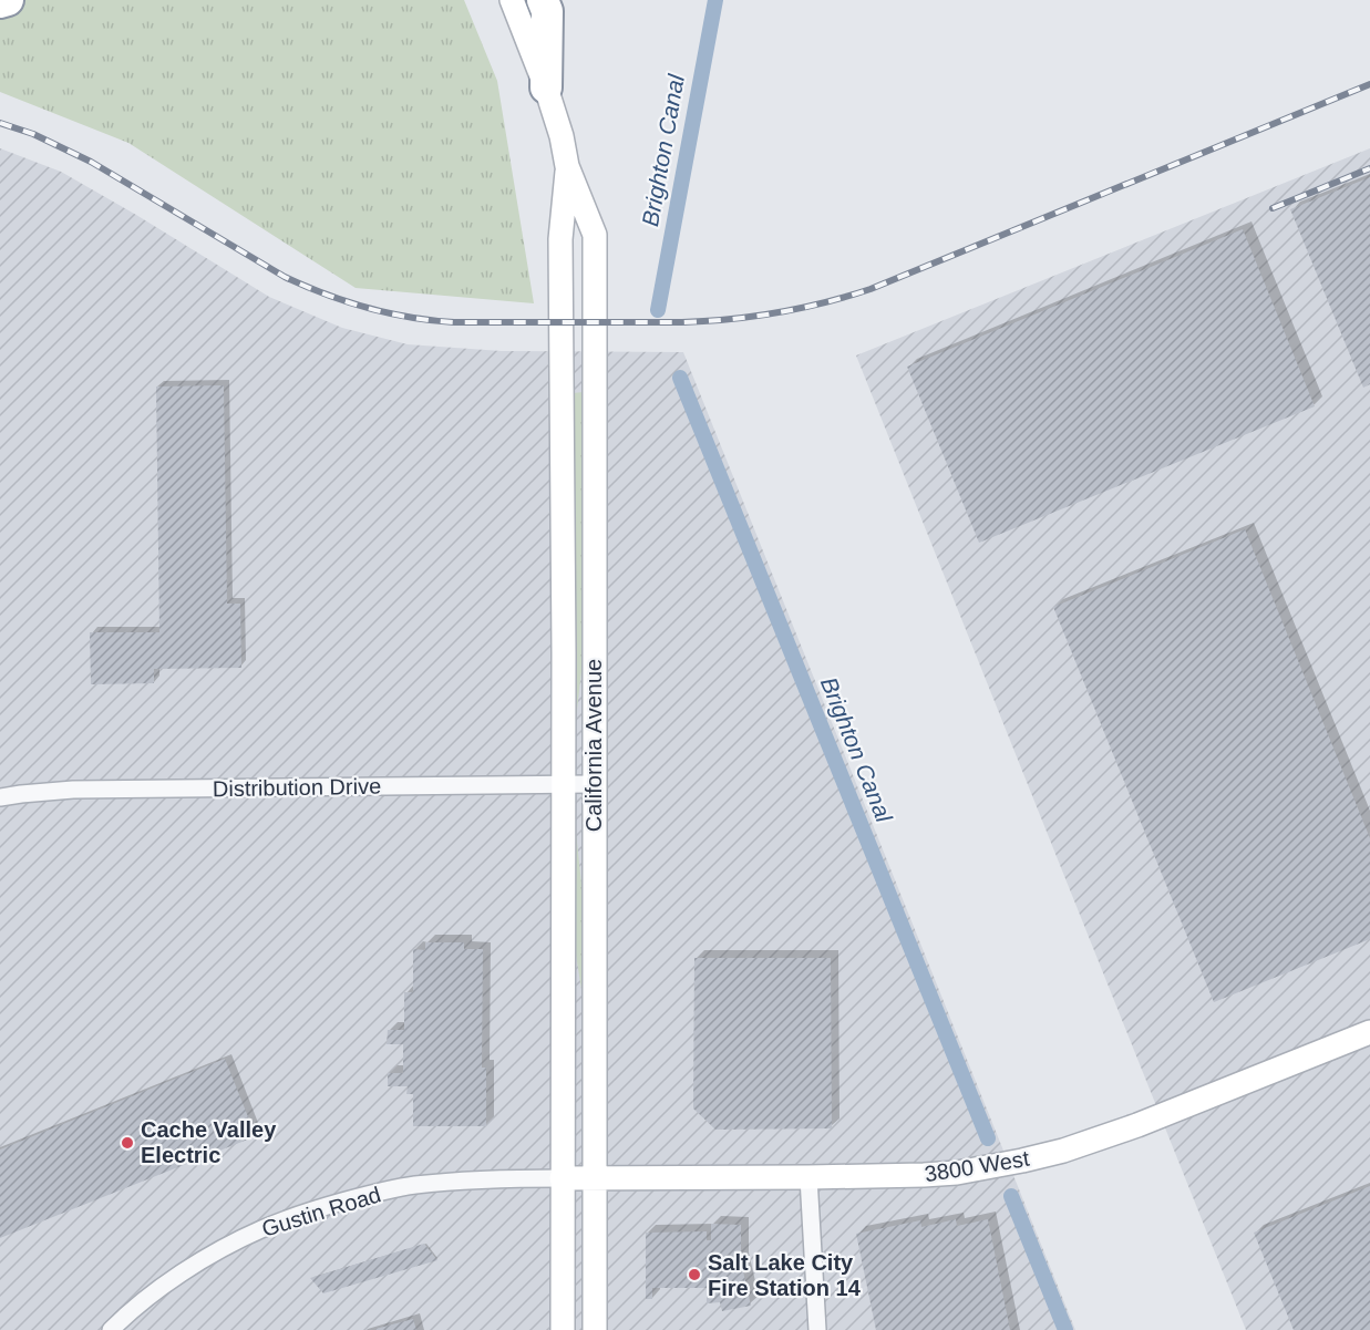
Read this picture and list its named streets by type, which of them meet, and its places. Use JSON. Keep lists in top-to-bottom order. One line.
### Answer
{"streets":{"main road":["California Avenue","3800 West"],"street":["Distribution Drive","Gustin Road"]},"crossings":[["California Avenue","Distribution Drive"],["California Avenue","3800 West"],["California Avenue","Gustin Road"],["3800 West","Gustin Road"]],"water":["Brighton Canal"],"places":["Cache Valley Electric","Salt Lake City Fire Station 14"]}
